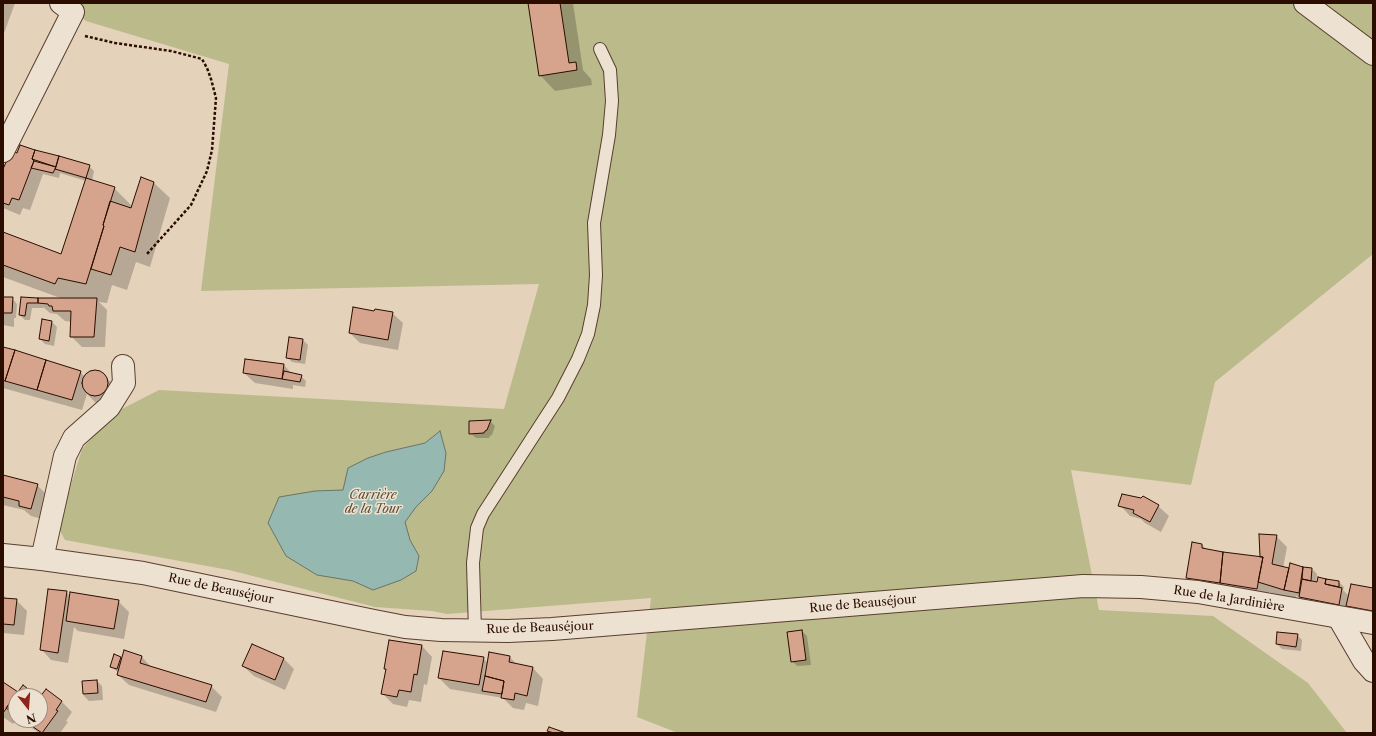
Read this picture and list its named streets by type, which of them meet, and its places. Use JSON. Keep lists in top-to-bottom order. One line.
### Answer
{"streets":{"street":["Rue de Beauséjour","Rue de la Jardinière"]},"crossings":[["Rue de Beauséjour","Rue de la Jardinière"]],"parks":["Carrière de la Tour"],"north":"bottom"}
